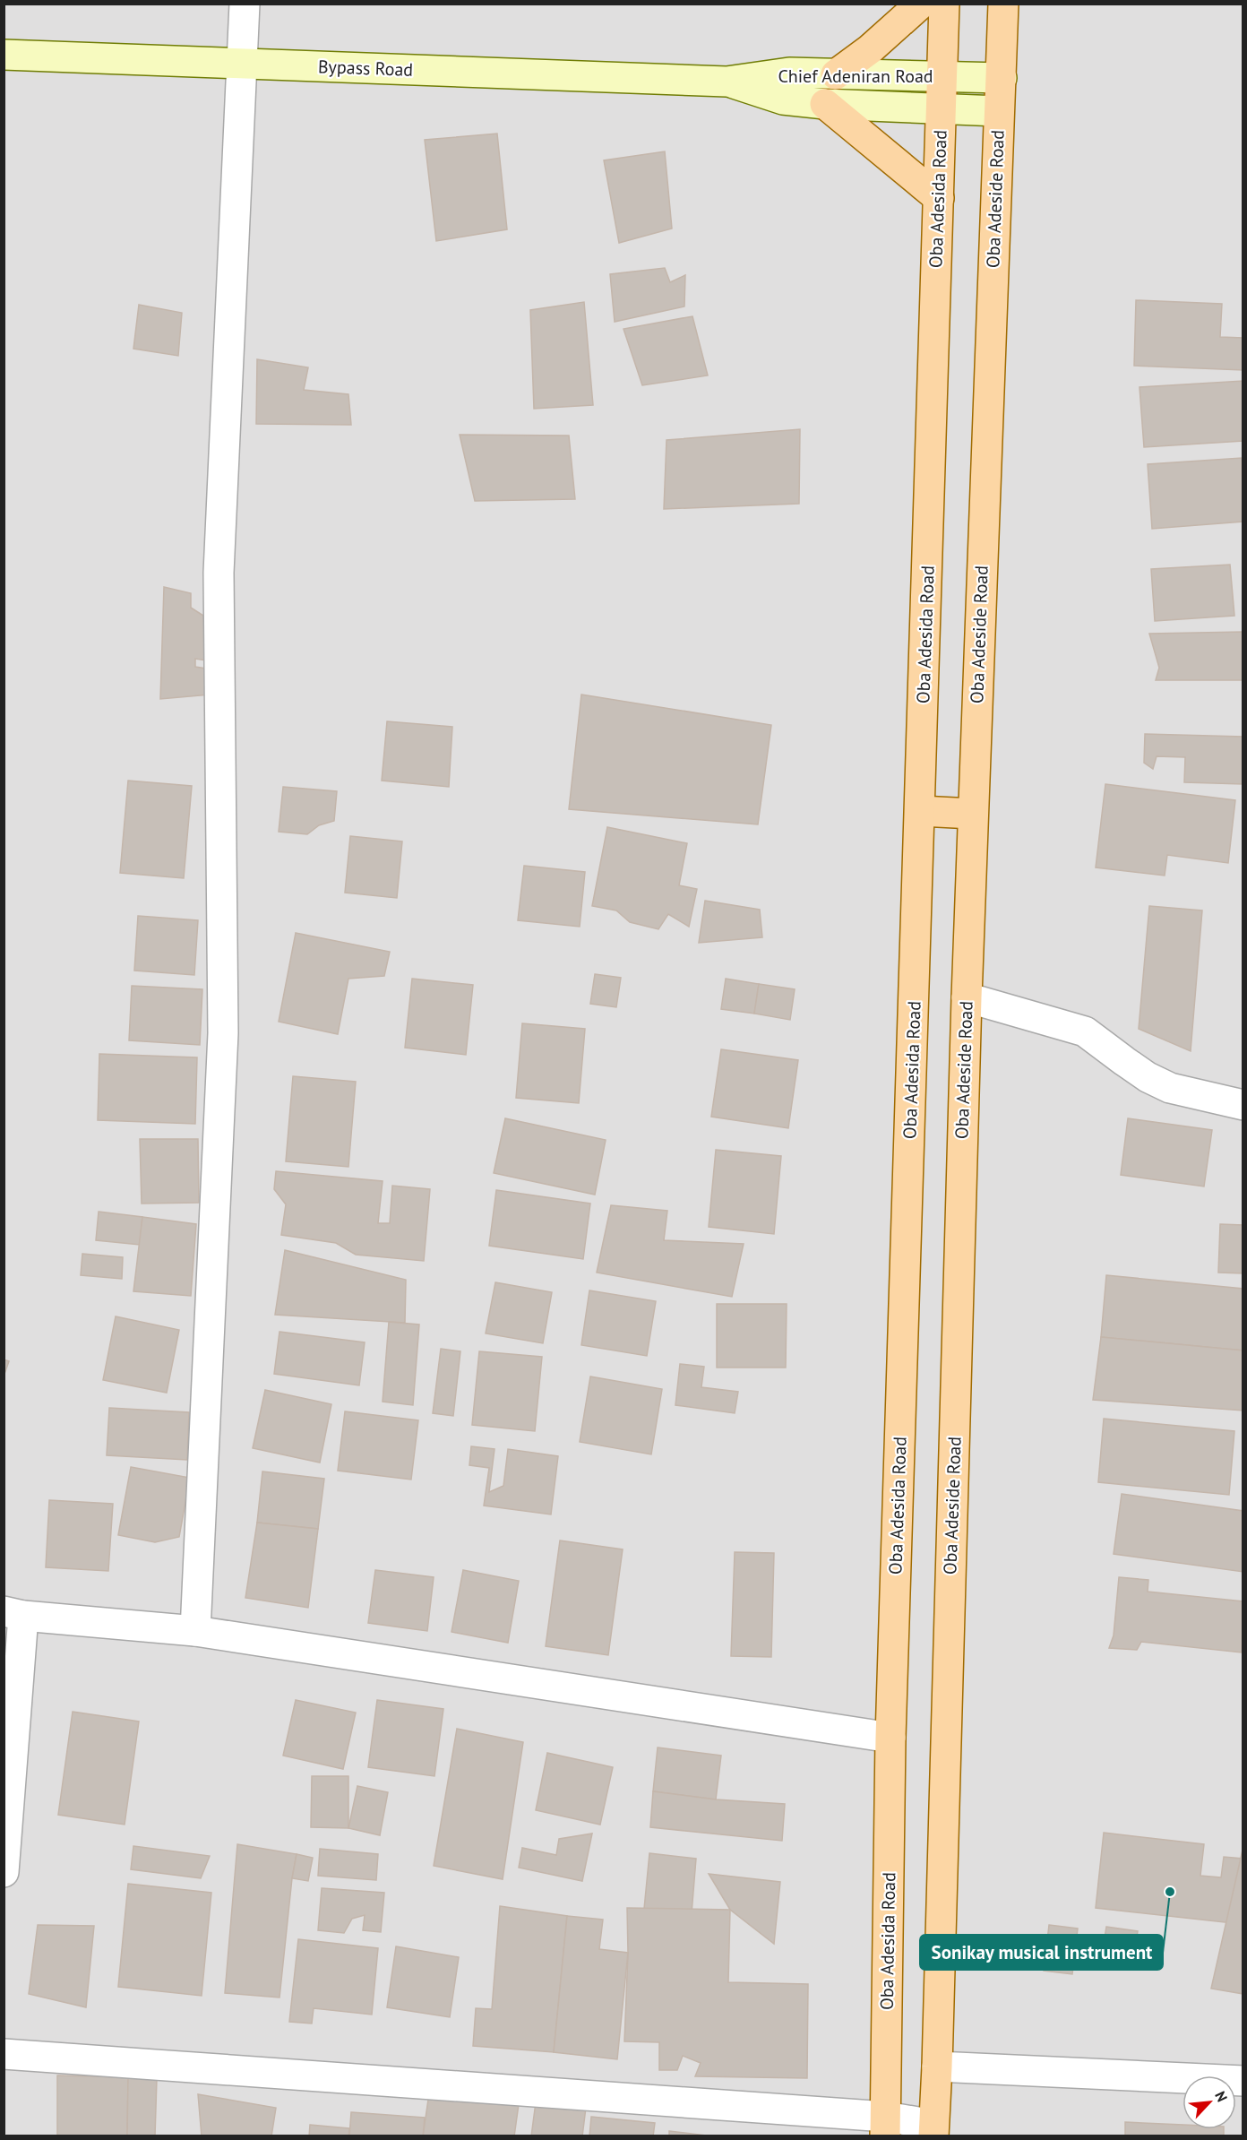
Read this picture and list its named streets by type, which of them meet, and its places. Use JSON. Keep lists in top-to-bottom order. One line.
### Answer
{"streets":{"main road":["Oba Adesida Road","Oba Adeside Road"],"street":["Bypass Road","Chief Adeniran Road"]},"crossings":[["Bypass Road","Chief Adeniran Road"],["Chief Adeniran Road","Oba Adesida Road"],["Chief Adeniran Road","Oba Adeside Road"]],"places":["Sonikay musical instrument"],"north":"top right"}
